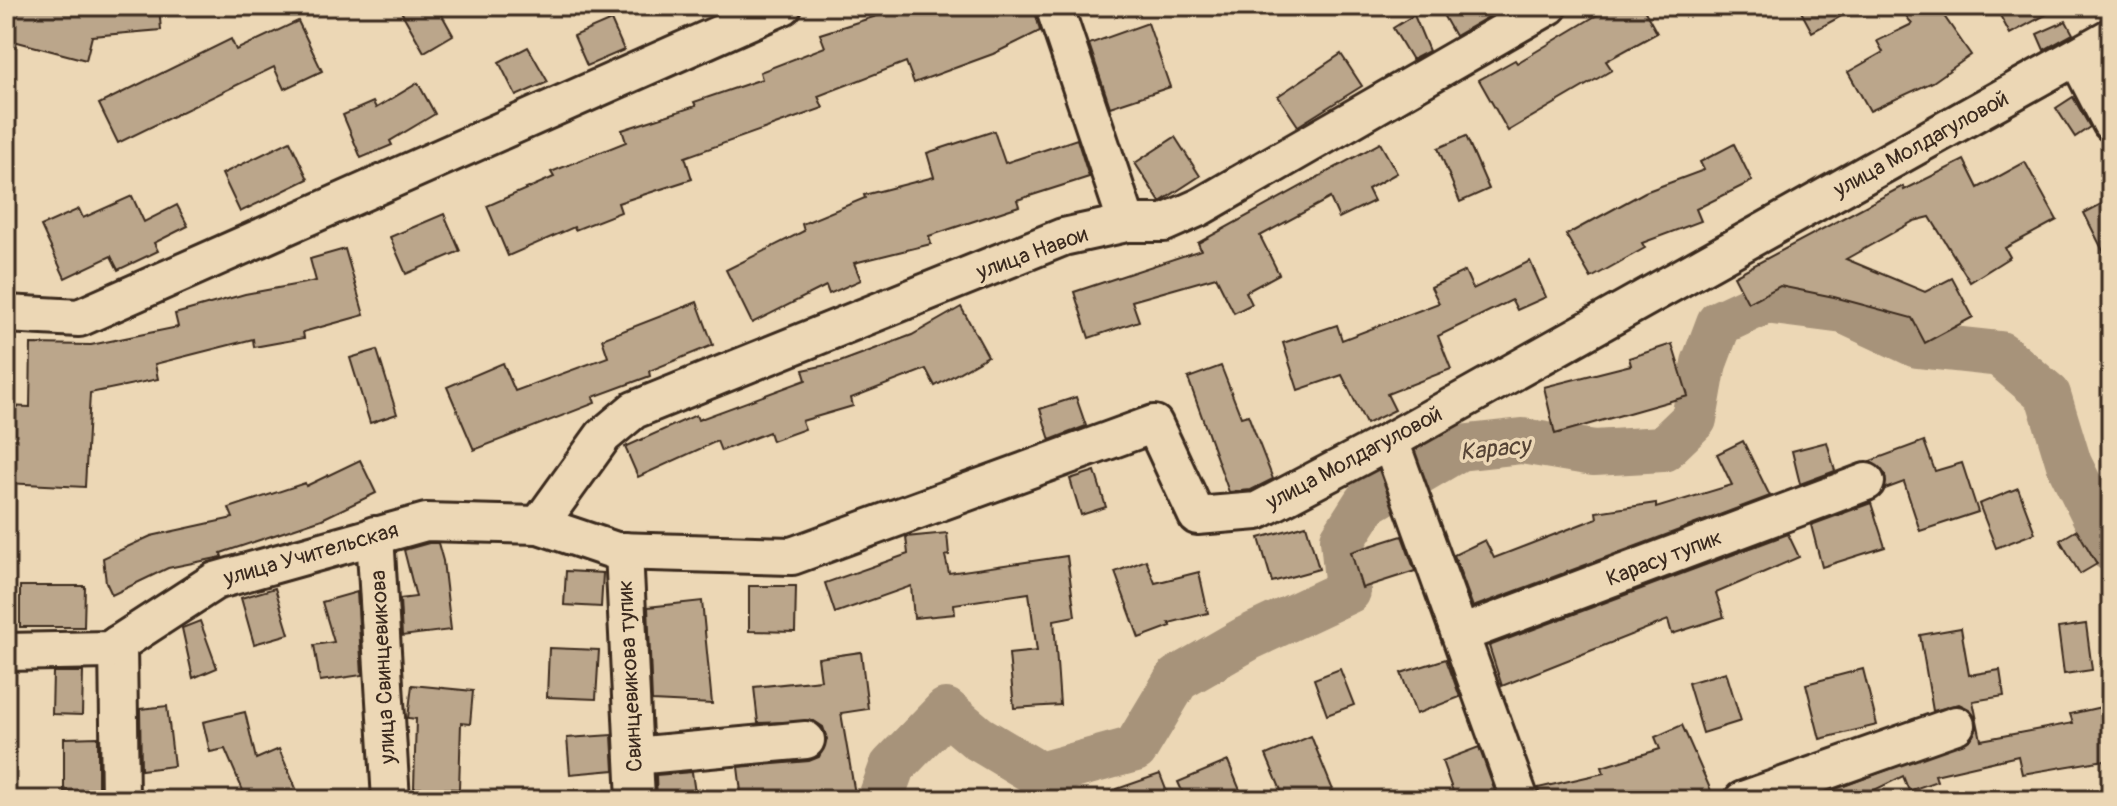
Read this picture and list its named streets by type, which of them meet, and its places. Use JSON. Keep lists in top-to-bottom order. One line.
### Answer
{"streets":{"street":["улица Молдагуловой","улица Навои","улица Учительская","Карасу тупик","улица Свинцевикова","Свинцевикова тупик"]},"crossings":[["улица Молдагуловой","улица Навои"],["улица Молдагуловой","улица Учительская"],["улица Молдагуловой","Свинцевикова тупик"],["улица Навои","улица Учительская"],["улица Учительская","улица Свинцевикова"]],"water":["Карасу"]}
